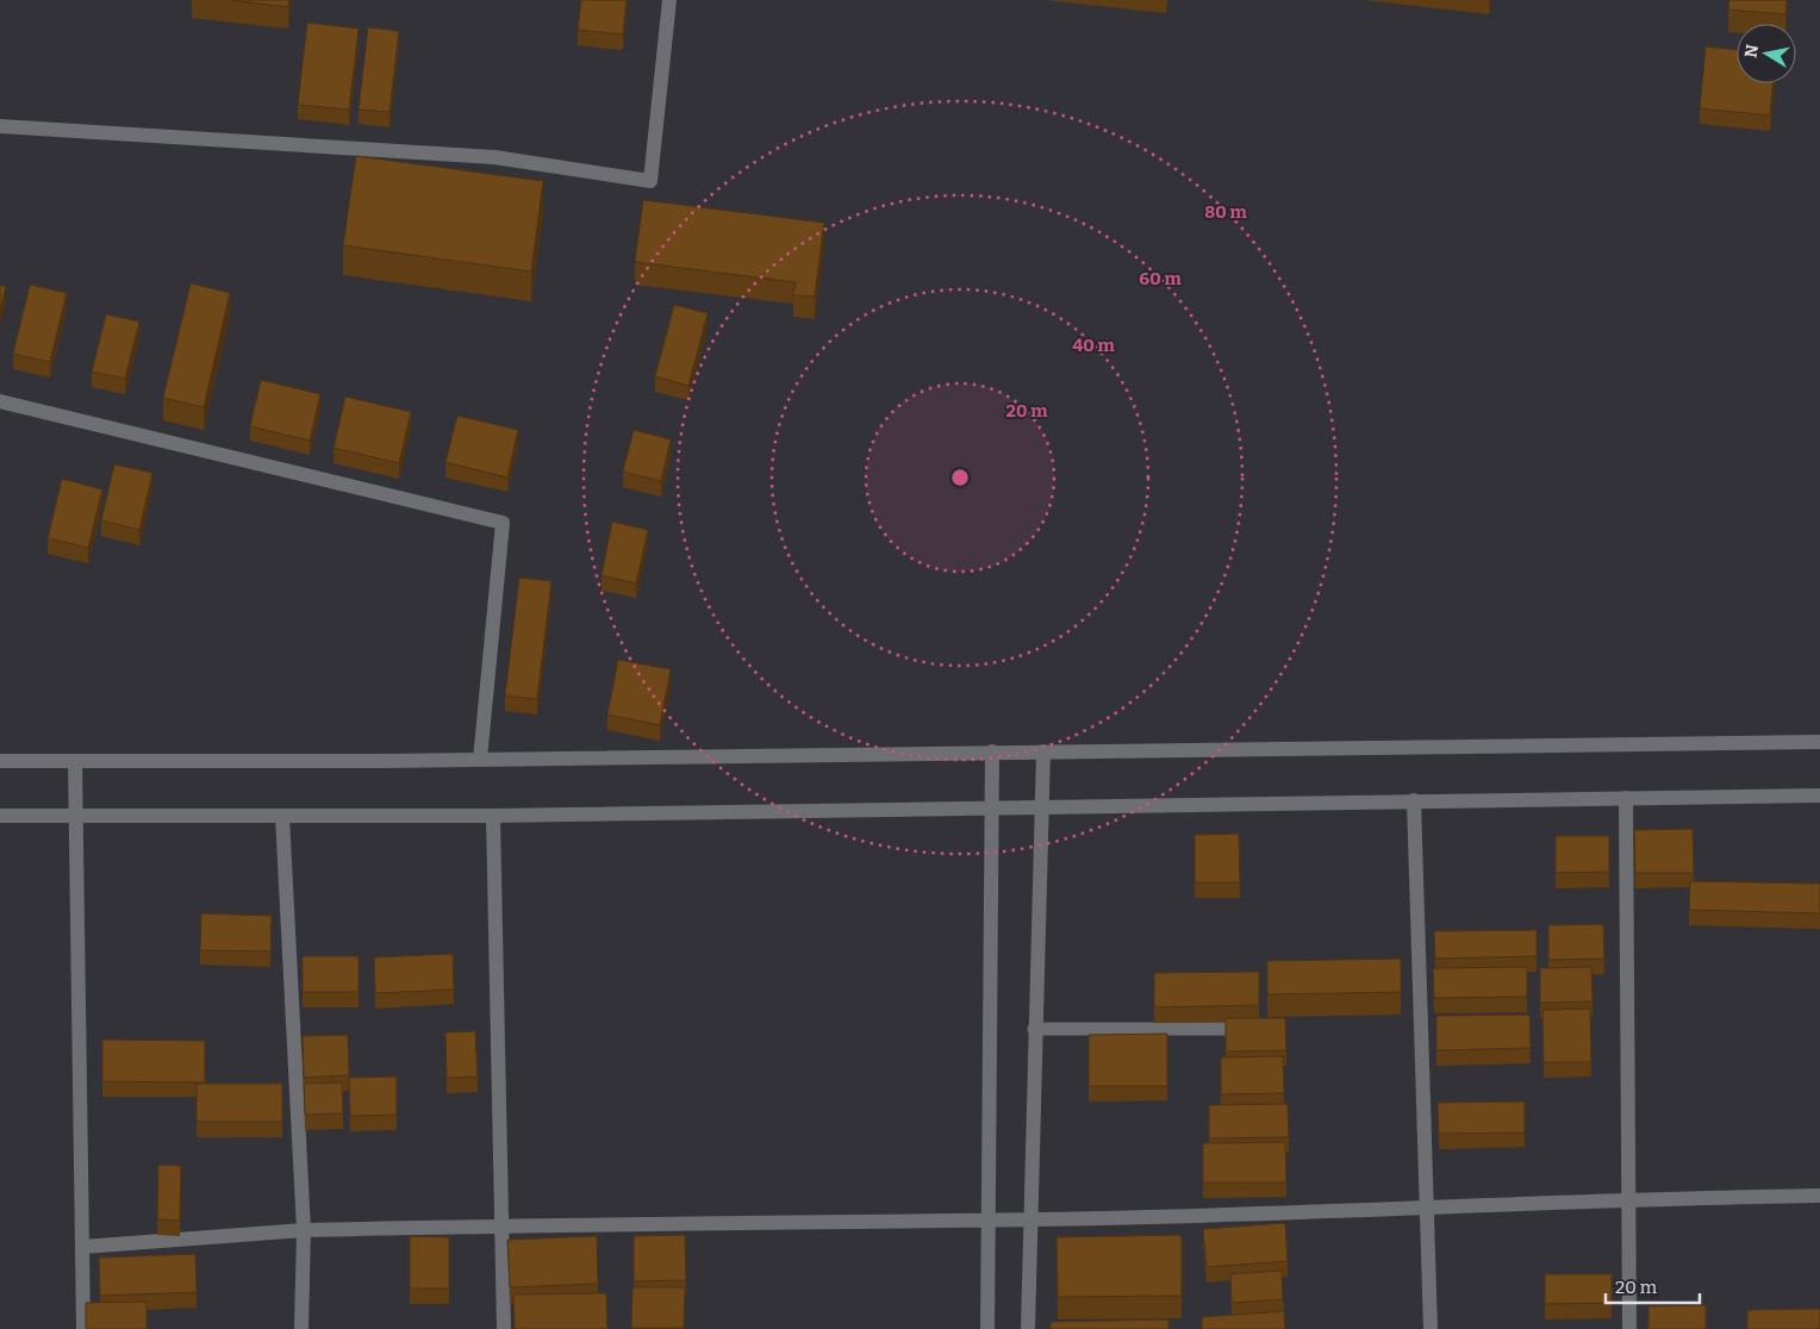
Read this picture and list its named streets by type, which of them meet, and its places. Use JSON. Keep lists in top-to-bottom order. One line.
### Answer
{"scale_bar":"20 m","north":"left","rings":["80 m","60 m","40 m","20 m"]}
